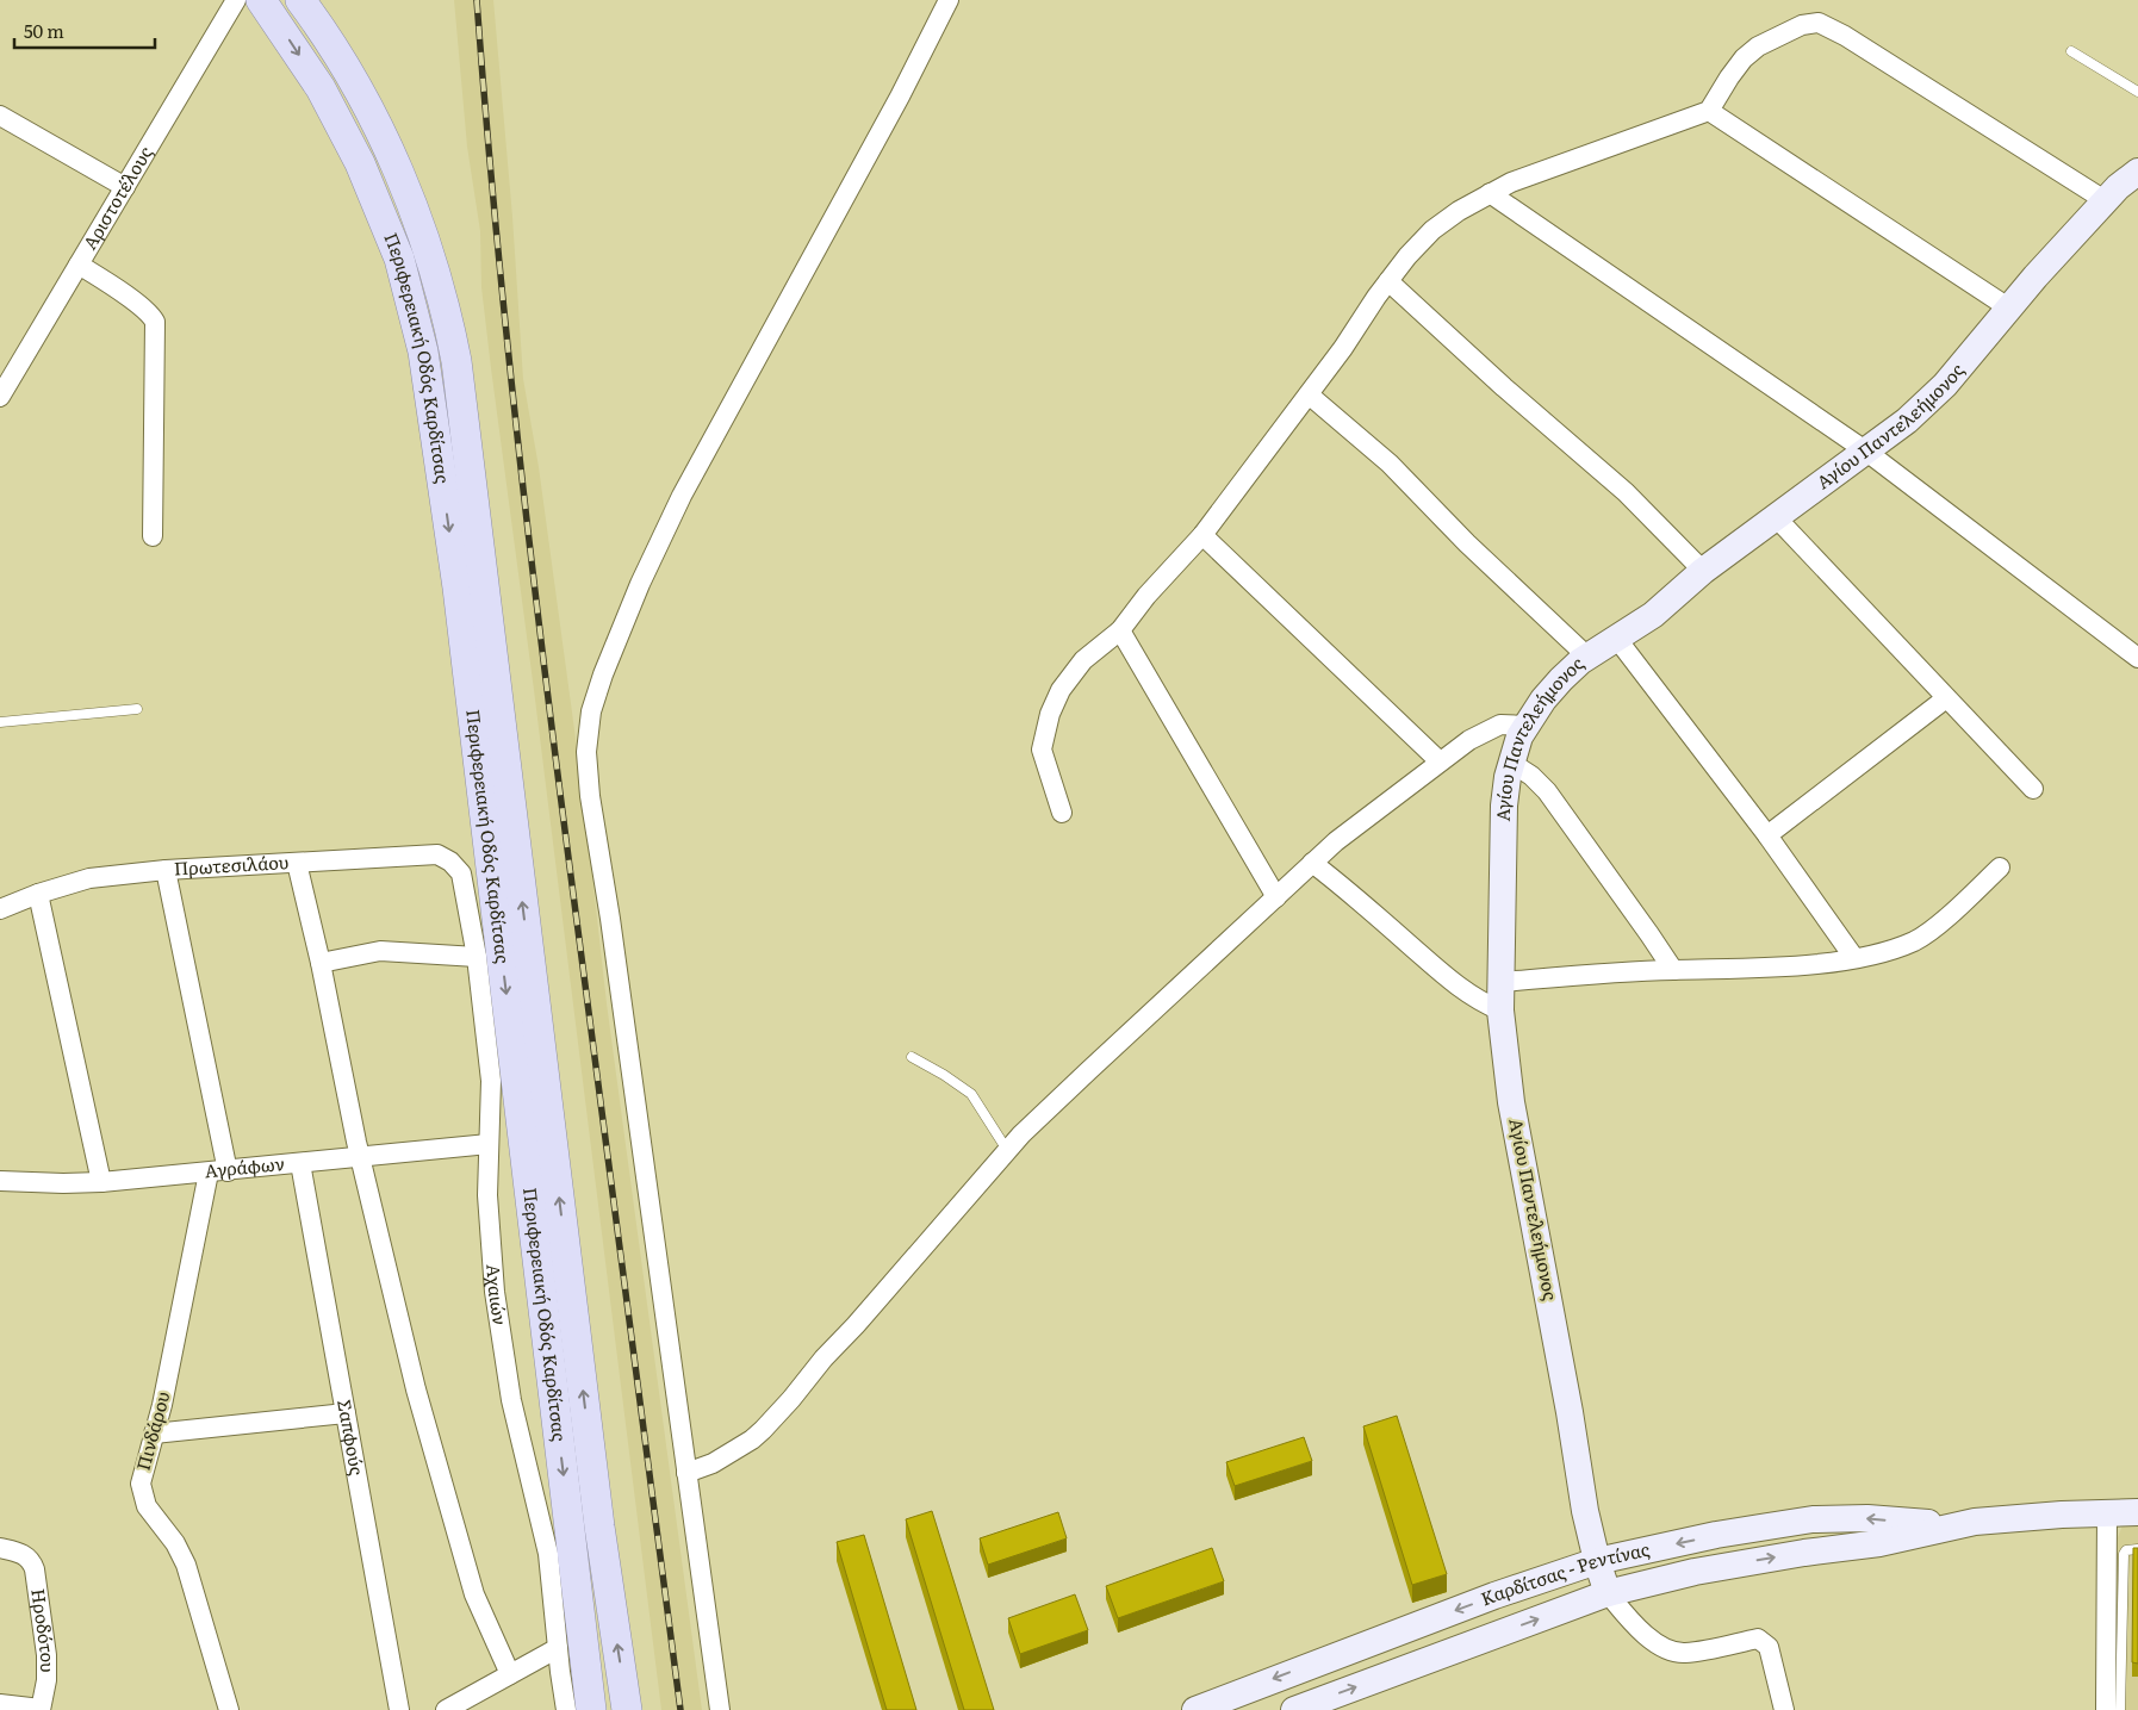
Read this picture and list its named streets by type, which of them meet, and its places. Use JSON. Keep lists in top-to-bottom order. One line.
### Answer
{"streets":{"main road":["Περιφερειακή Οδός Καρδίτσας"],"street":["Αριστοτέλους","Αγίου Παντελεήμονος","Πρωτεσιλάου","Αγράφων","Αχαιών","Πινδάρου","Σαπφούς","Καρδίτσας - Ρεντίνας","Ηροδότου"]},"crossings":[["Αγίου Παντελεήμονος","Καρδίτσας - Ρεντίνας"],["Πρωτεσιλάου","Αχαιών"],["Αγράφων","Αχαιών"],["Αγράφων","Πινδάρου"],["Αγράφων","Σαπφούς"]],"scale_bar":"50 m"}
